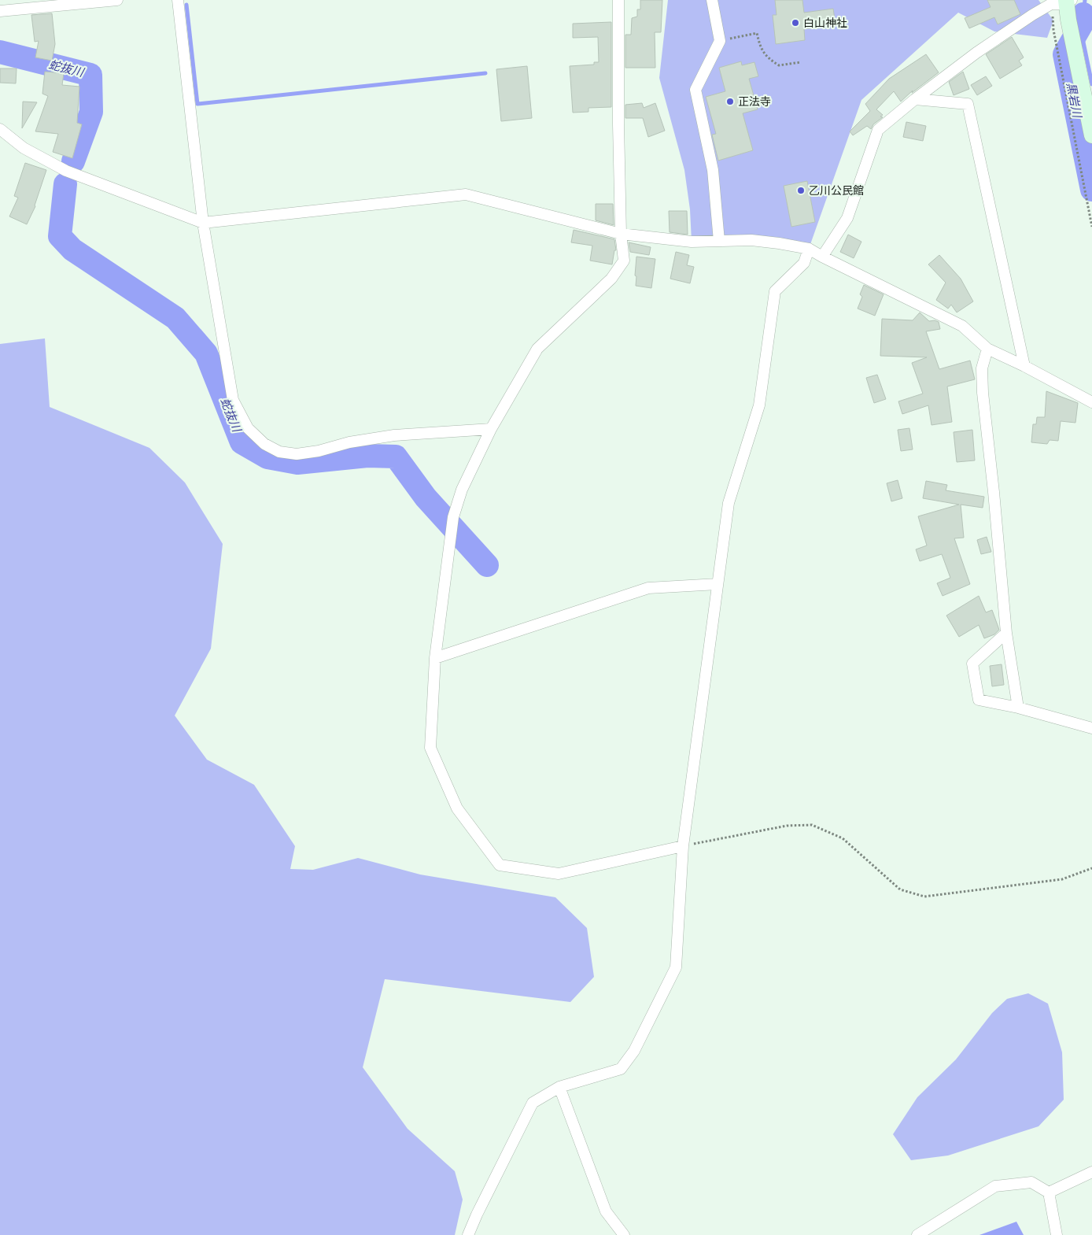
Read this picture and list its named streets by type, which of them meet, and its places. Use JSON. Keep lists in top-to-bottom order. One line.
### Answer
{"water":["蛇抜川","黒岩川"],"places":["白山神社","正法寺","乙川公民館"]}
